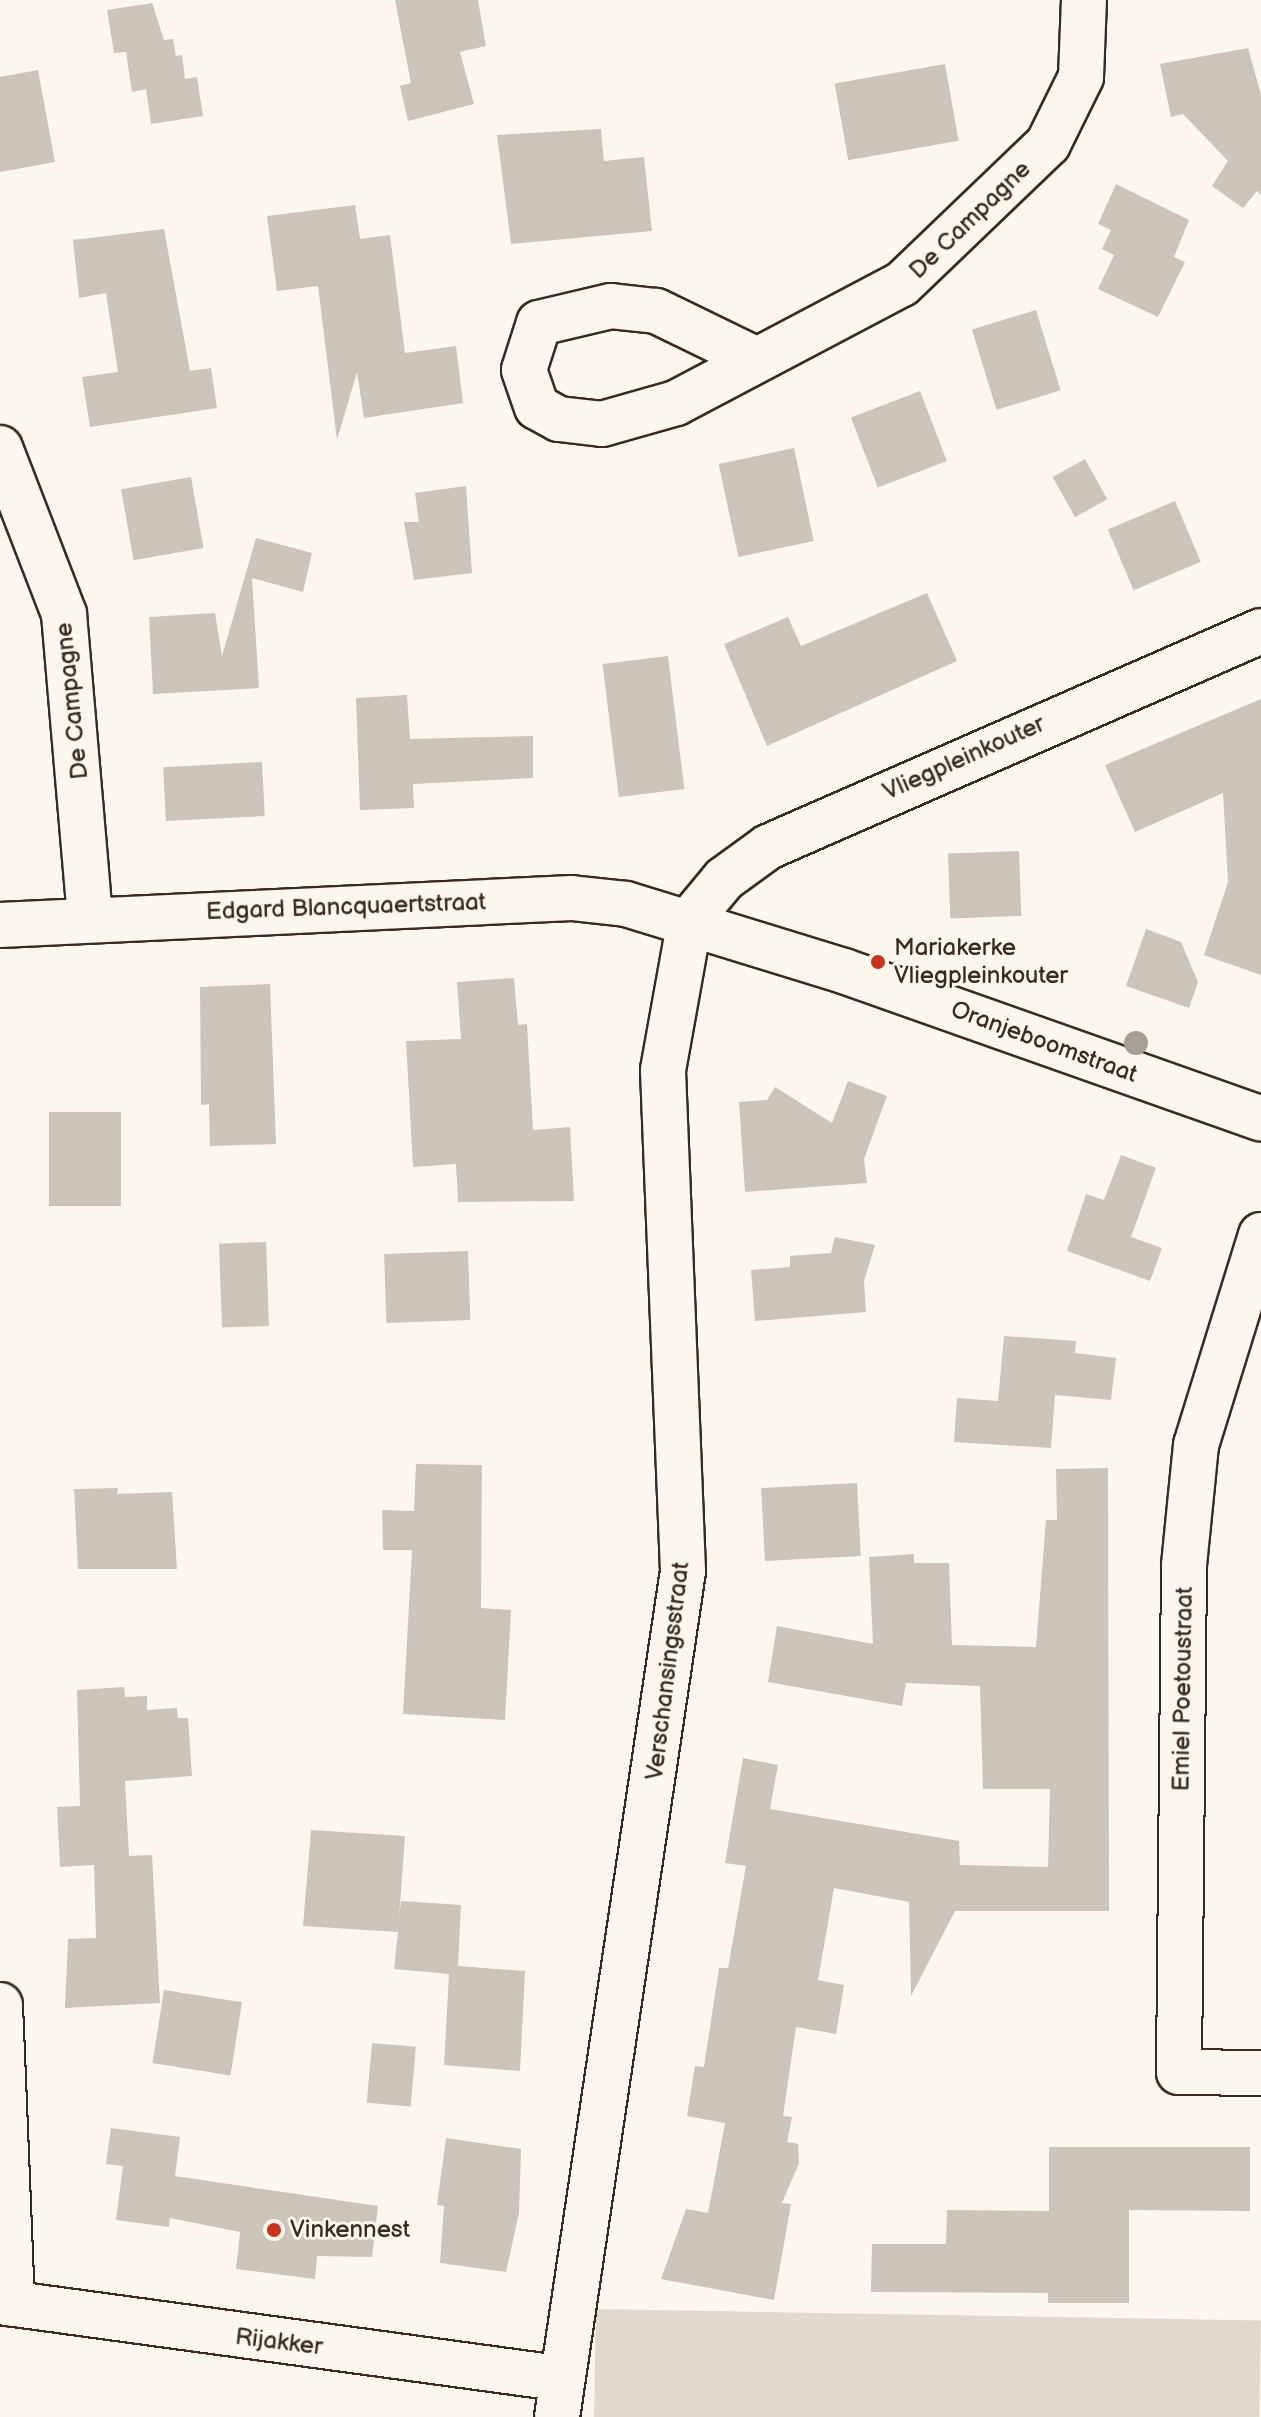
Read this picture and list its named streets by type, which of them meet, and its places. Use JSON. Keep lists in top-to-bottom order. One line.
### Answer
{"streets":{"street":["De Campagne","Vliegpleinkouter","Edgard Blancquaertstraat","Oranjeboomstraat","Verschansingsstraat","Emiel Poetoustraat","Rijakker"]},"crossings":[["De Campagne","Edgard Blancquaertstraat"],["Vliegpleinkouter","Edgard Blancquaertstraat"],["Vliegpleinkouter","Oranjeboomstraat"],["Vliegpleinkouter","Verschansingsstraat"],["Edgard Blancquaertstraat","Oranjeboomstraat"],["Edgard Blancquaertstraat","Verschansingsstraat"],["Oranjeboomstraat","Verschansingsstraat"],["Verschansingsstraat","Rijakker"]],"places":["Mariakerke Vliegpleinkouter","Vinkennest"]}
